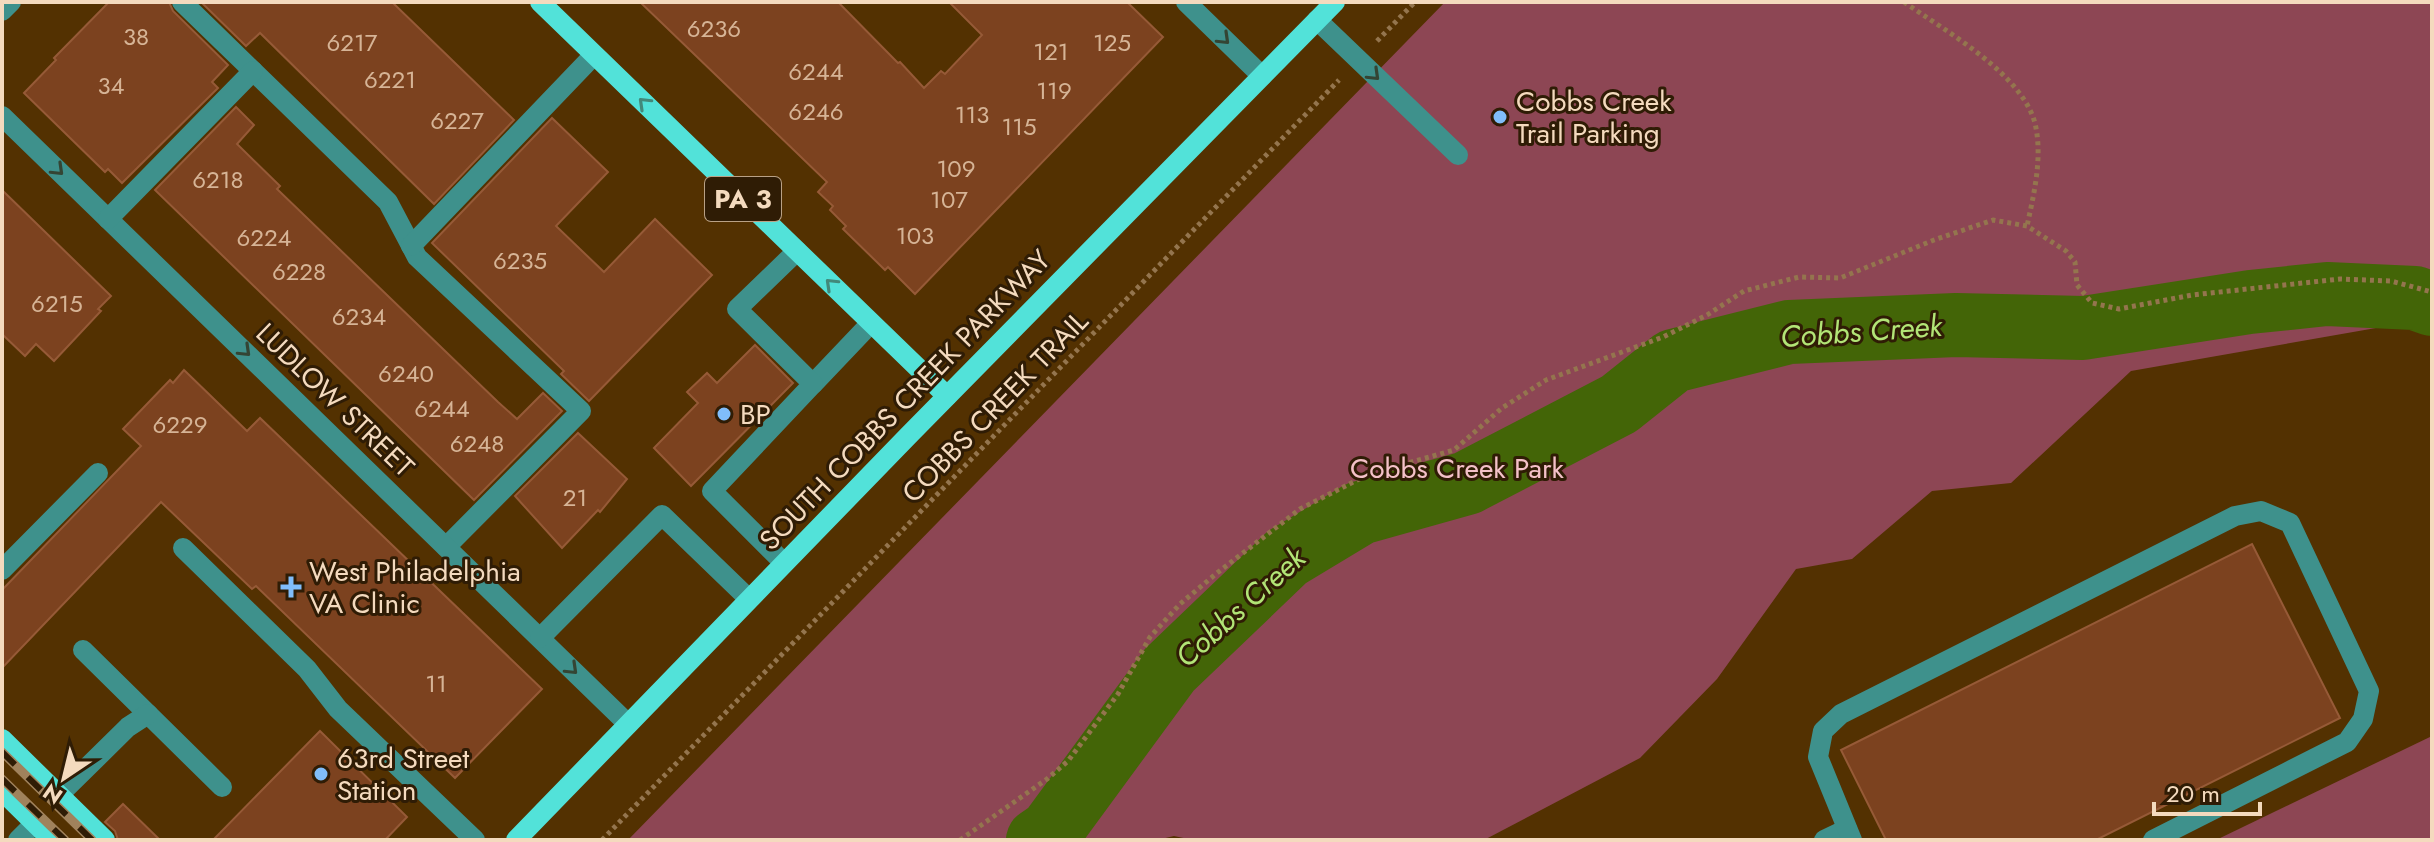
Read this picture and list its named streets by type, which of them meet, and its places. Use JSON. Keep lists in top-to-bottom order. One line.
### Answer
{"streets":{"main road":["PA 3","SOUTH COBBS CREEK PARKWAY"],"street":["LUDLOW STREET"],"path":["COBBS CREEK TRAIL"]},"crossings":[["PA 3","SOUTH COBBS CREEK PARKWAY"],["LUDLOW STREET","SOUTH COBBS CREEK PARKWAY"]],"one_way":["LUDLOW STREET"],"water":["Cobbs Creek"],"parks":["Cobbs Creek Park"],"places":{"other":["Cobbs Creek Trail Parking","BP","63rd Street Station"],"health":["West Philadelphia VA Clinic"]},"house_numbers":["6236","38","6217","125","121","6244","6221","34","119","6246","113","6227","115","109","6218","107","103","6224","6235","6228","6215","6234","6240","6244","6229","6248","21","11"],"scale_bar":"20 m","north":"bottom left"}
